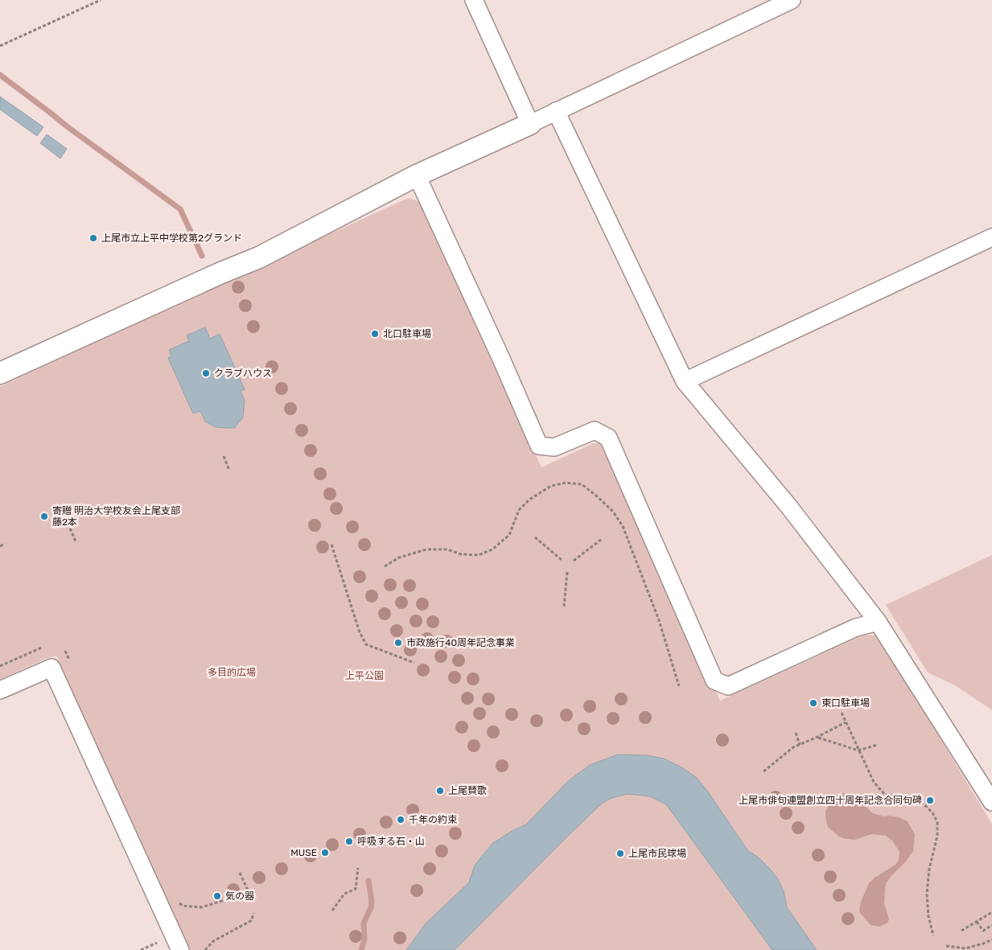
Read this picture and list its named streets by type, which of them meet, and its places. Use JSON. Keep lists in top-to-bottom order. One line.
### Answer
{"parks":["多目的広場","上平公園"],"places":["上尾市立上平中学校第2グランド","北口駐車場","クラブハウス","寄贈 明治大学校友会上尾支部 藤2本","市政施行40周年記念事業","東口駐車場","上尾賛歌","上尾市俳句連盟創立四十周年記念合同句碑","千年の約束","呼吸する石・山","MUSE","上尾市民球場","気の器"]}
